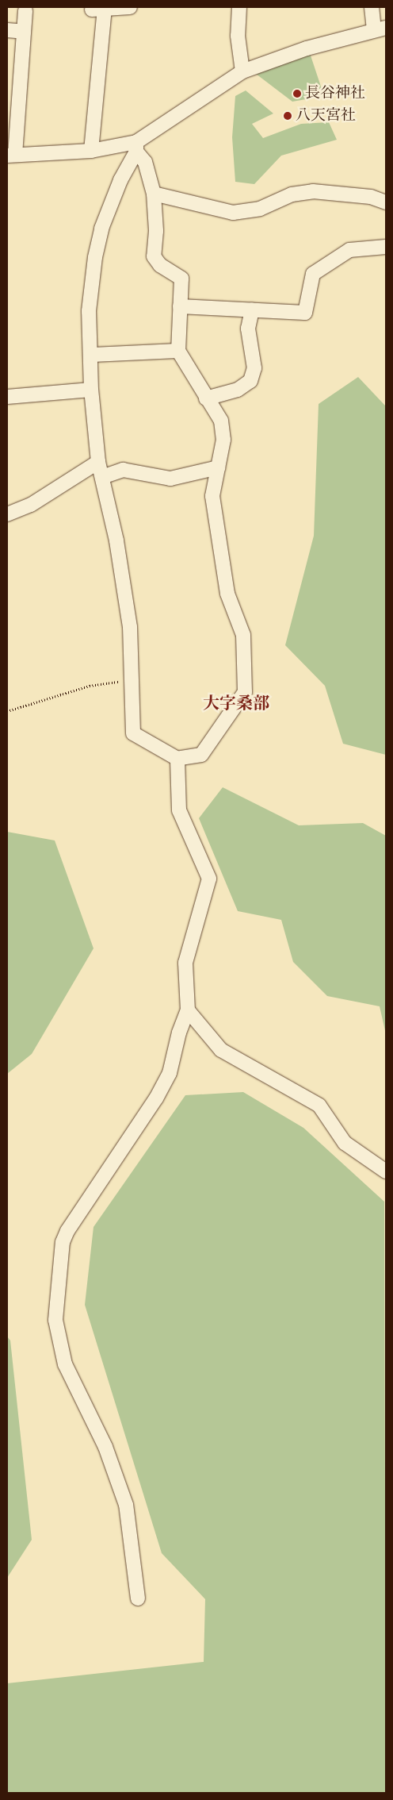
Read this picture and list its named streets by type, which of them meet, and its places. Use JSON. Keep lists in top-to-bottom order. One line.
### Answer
{"districts":["大字桑部"],"places":["長谷神社","八天宮社"]}
